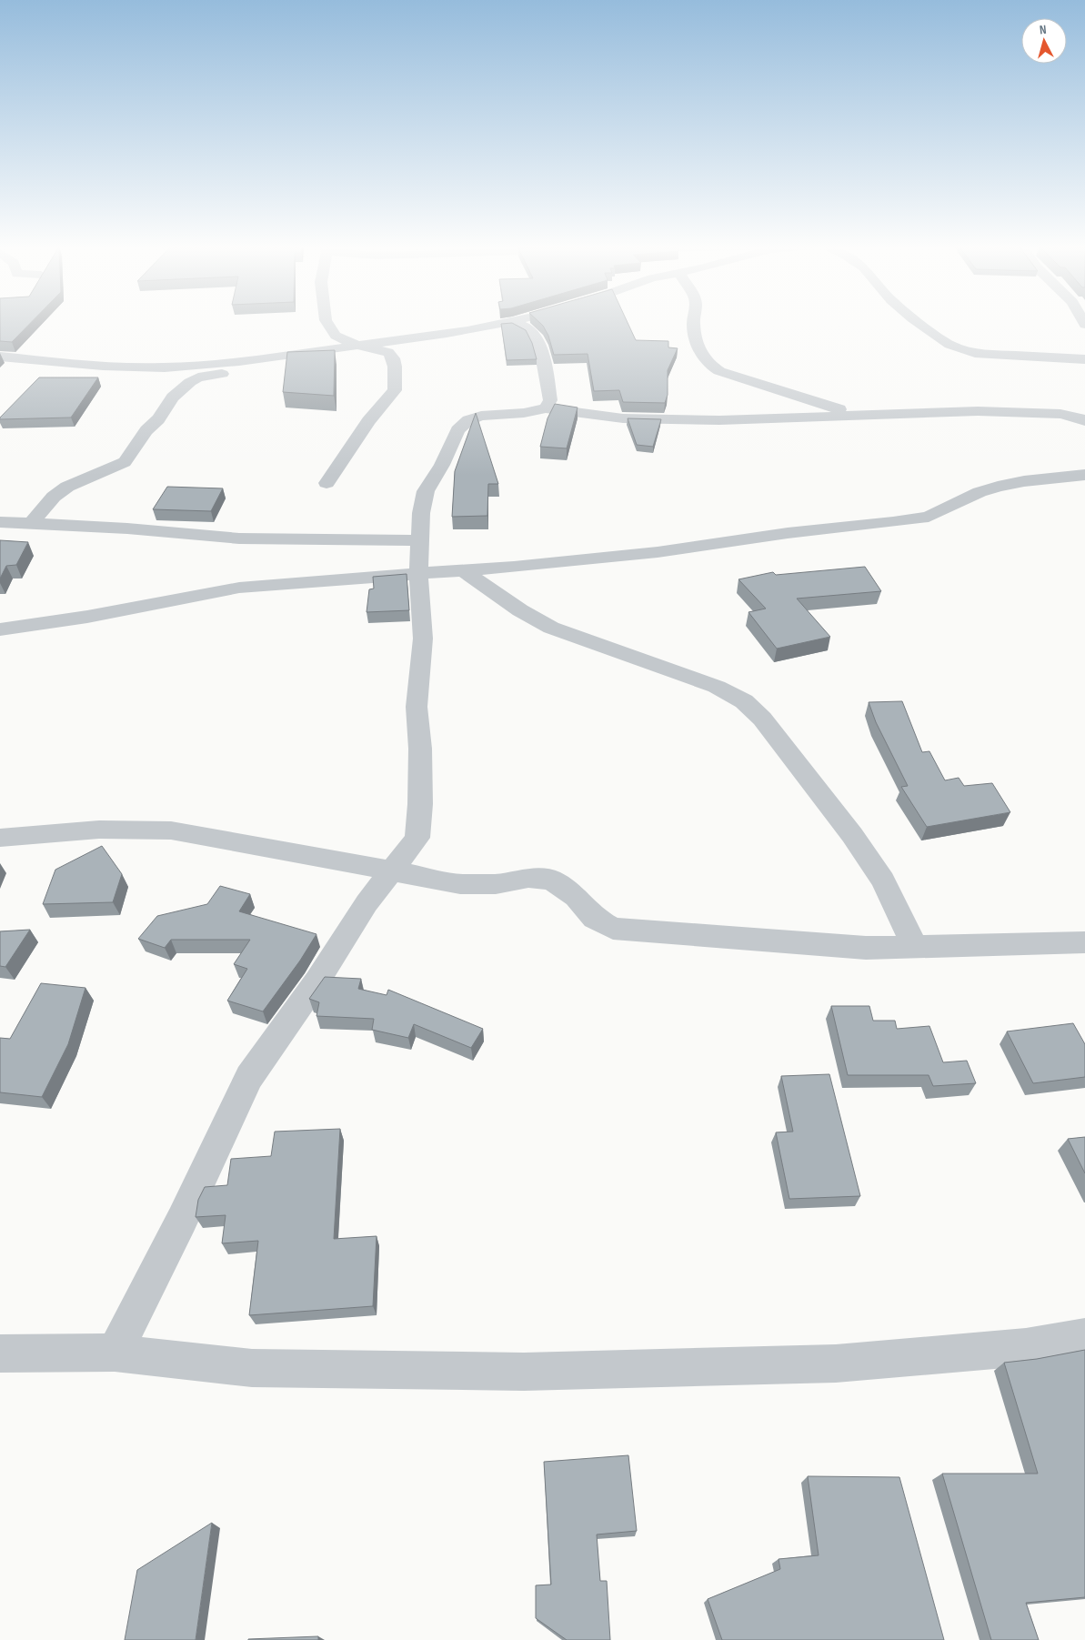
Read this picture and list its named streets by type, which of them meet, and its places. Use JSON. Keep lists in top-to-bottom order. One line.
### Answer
{"north":"top"}
